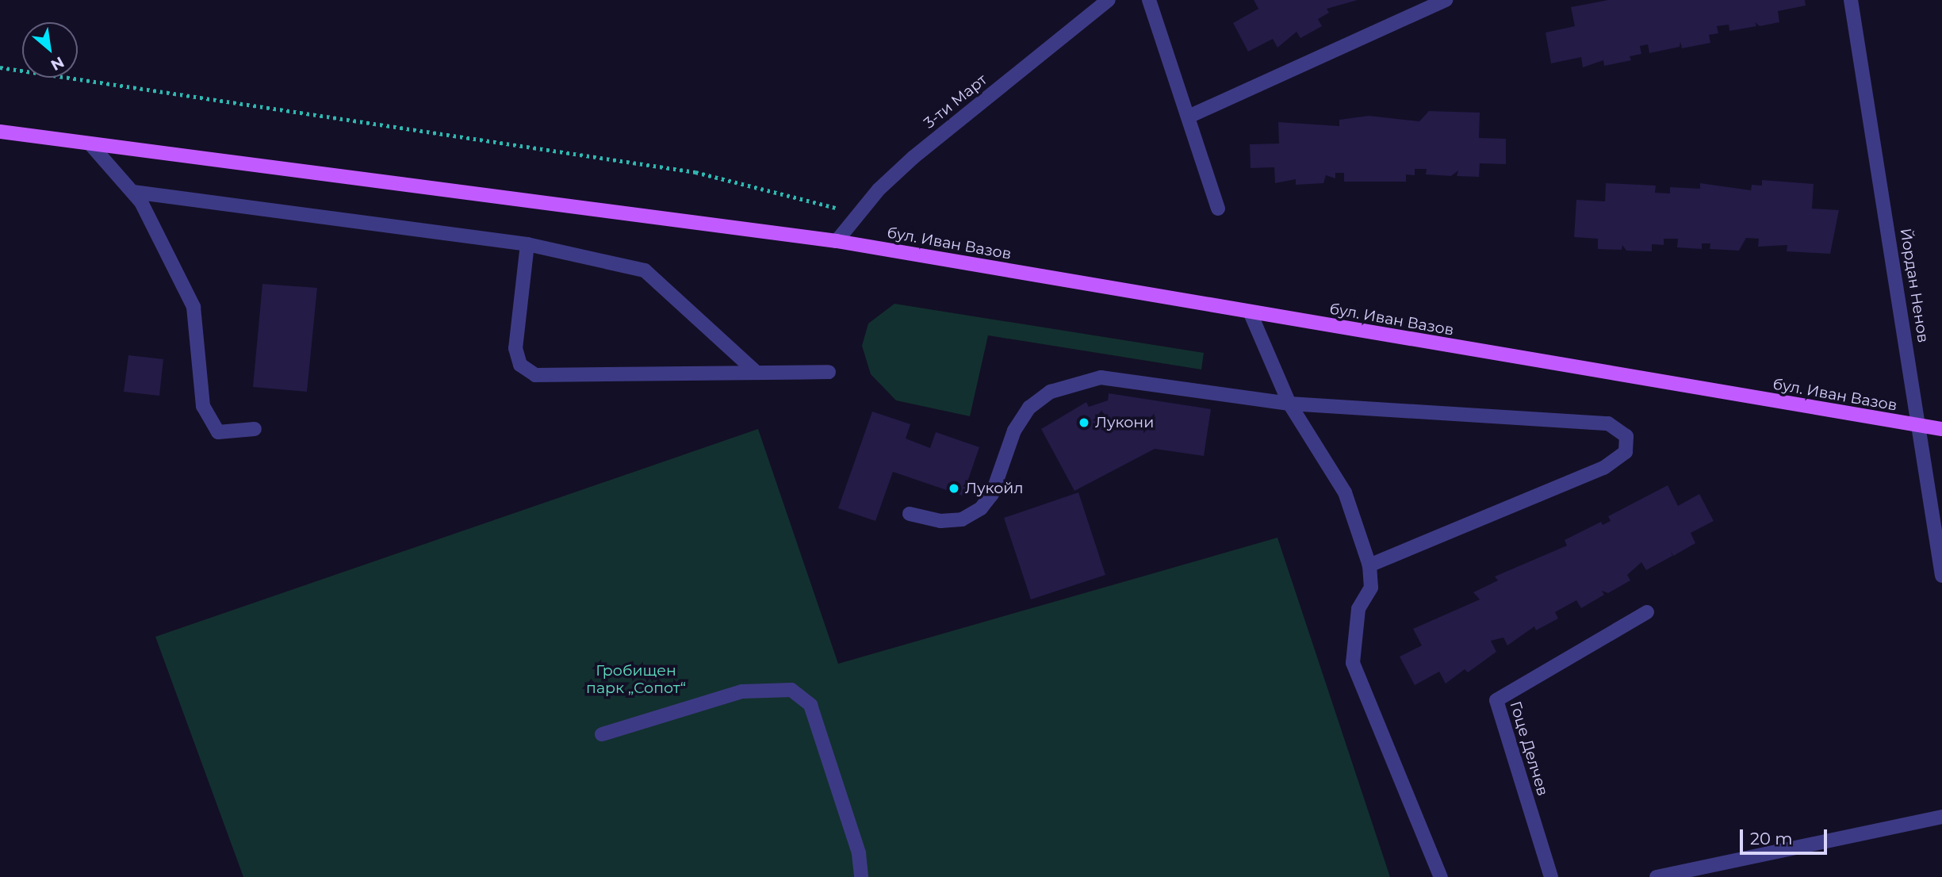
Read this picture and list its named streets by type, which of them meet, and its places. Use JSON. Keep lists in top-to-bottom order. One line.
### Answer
{"streets":{"main road":["бул. Иван Вазов"],"street":["3-ти Март","Йордан Ненов","Гоце Делчев"]},"crossings":[["3-ти Март","бул. Иван Вазов"],["бул. Иван Вазов","Йордан Ненов"]],"parks":["Гробищен парк „Сопот“"],"places":["Лукони","Лукойл"],"scale_bar":"20 m","north":"bottom right"}
